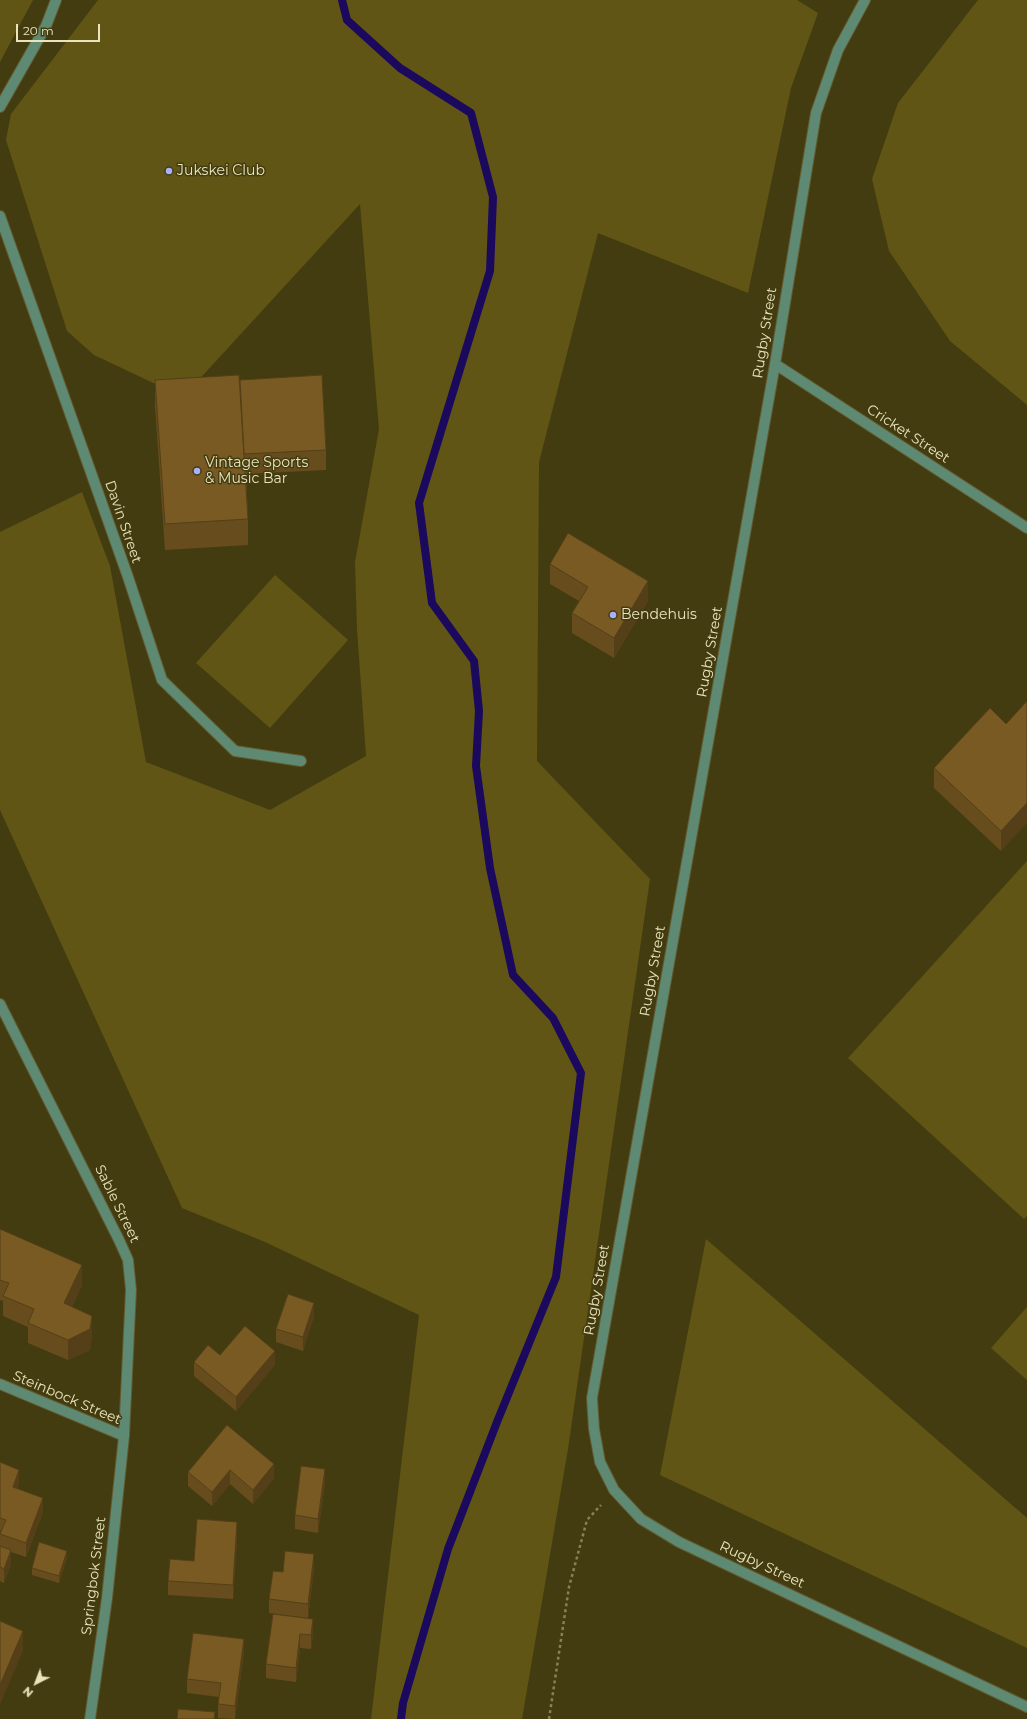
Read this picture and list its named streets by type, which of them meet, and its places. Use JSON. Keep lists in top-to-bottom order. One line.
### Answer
{"streets":{"street":["Rugby Street","Cricket Street","Davin Street","Sable Street","Steinbock Street","Springbok Street"]},"crossings":[["Rugby Street","Cricket Street"],["Sable Street","Steinbock Street"],["Sable Street","Springbok Street"],["Steinbock Street","Springbok Street"]],"places":["Jukskei Club","Vintage Sports & Music Bar","Bendehuis"],"scale_bar":"20 m","north":"bottom left"}
